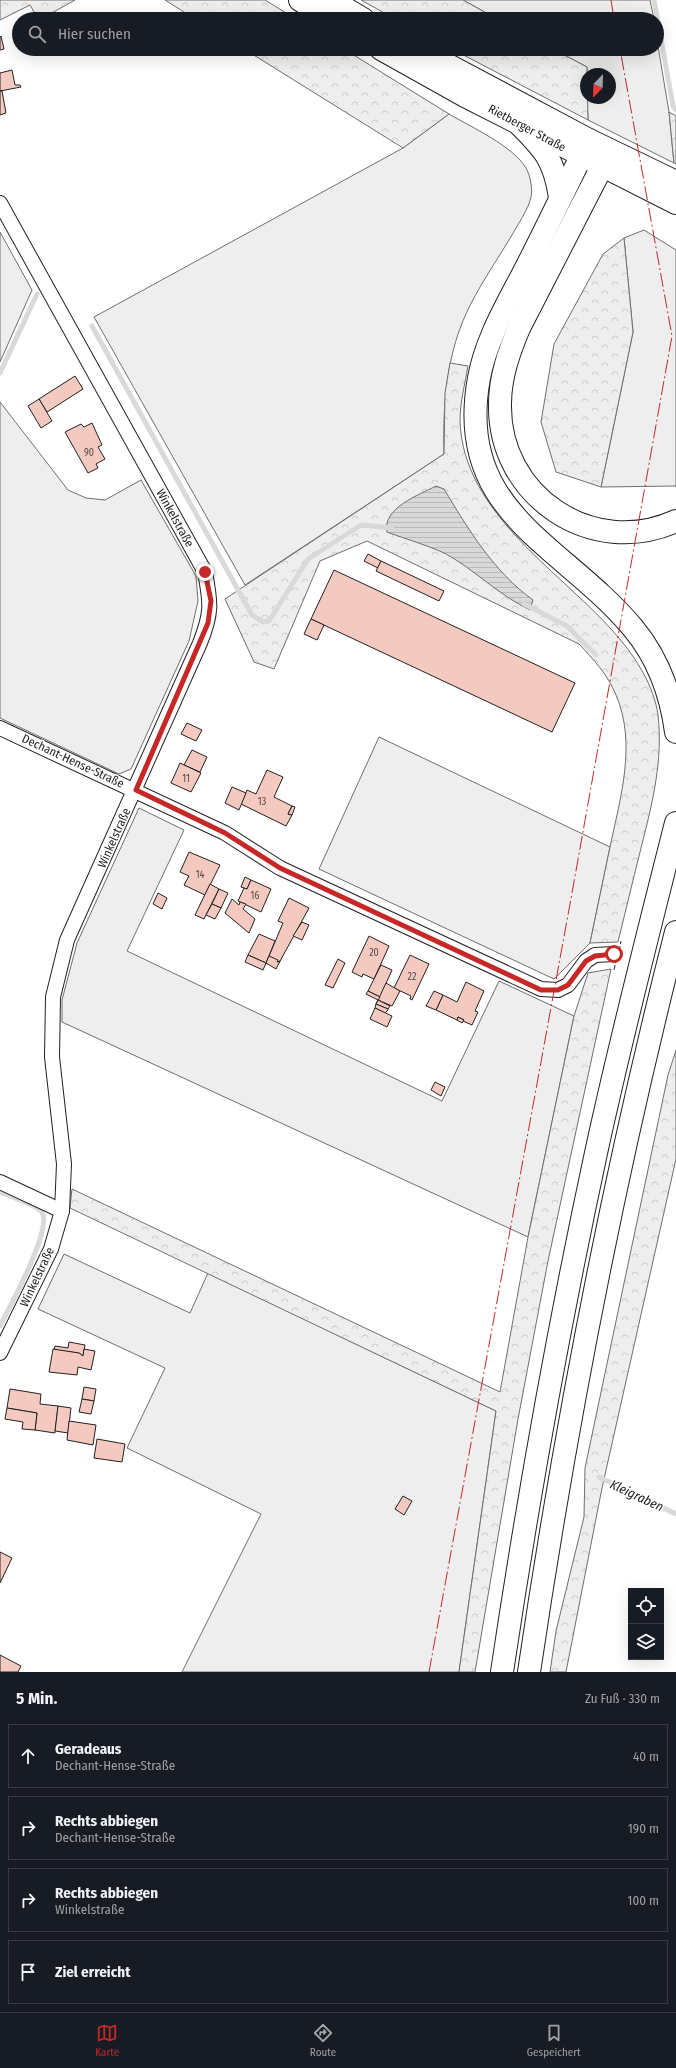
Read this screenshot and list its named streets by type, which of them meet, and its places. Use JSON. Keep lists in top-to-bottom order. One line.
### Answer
{"streets":{"main road":["Rietberger Straße"],"street":["Winkelstraße","Dechant-Hense-Straße"]},"crossings":[["Winkelstraße","Dechant-Hense-Straße"]],"water":["Kleigraben"],"house_numbers":["90","11","13","14","16","20","22"],"north":"bottom left","page":{"search":"Hier suchen","heading":["5 Min.","Zu Fuß · 330 m"],"list":[["Geradeaus","Dechant-Hense-Straße","40 m"],["Rechts abbiegen","Dechant-Hense-Straße","190 m"],["Rechts abbiegen","Winkelstraße","100 m"],"Ziel erreicht"],"nav":["Karte","Route","Gespeichert"]}}
